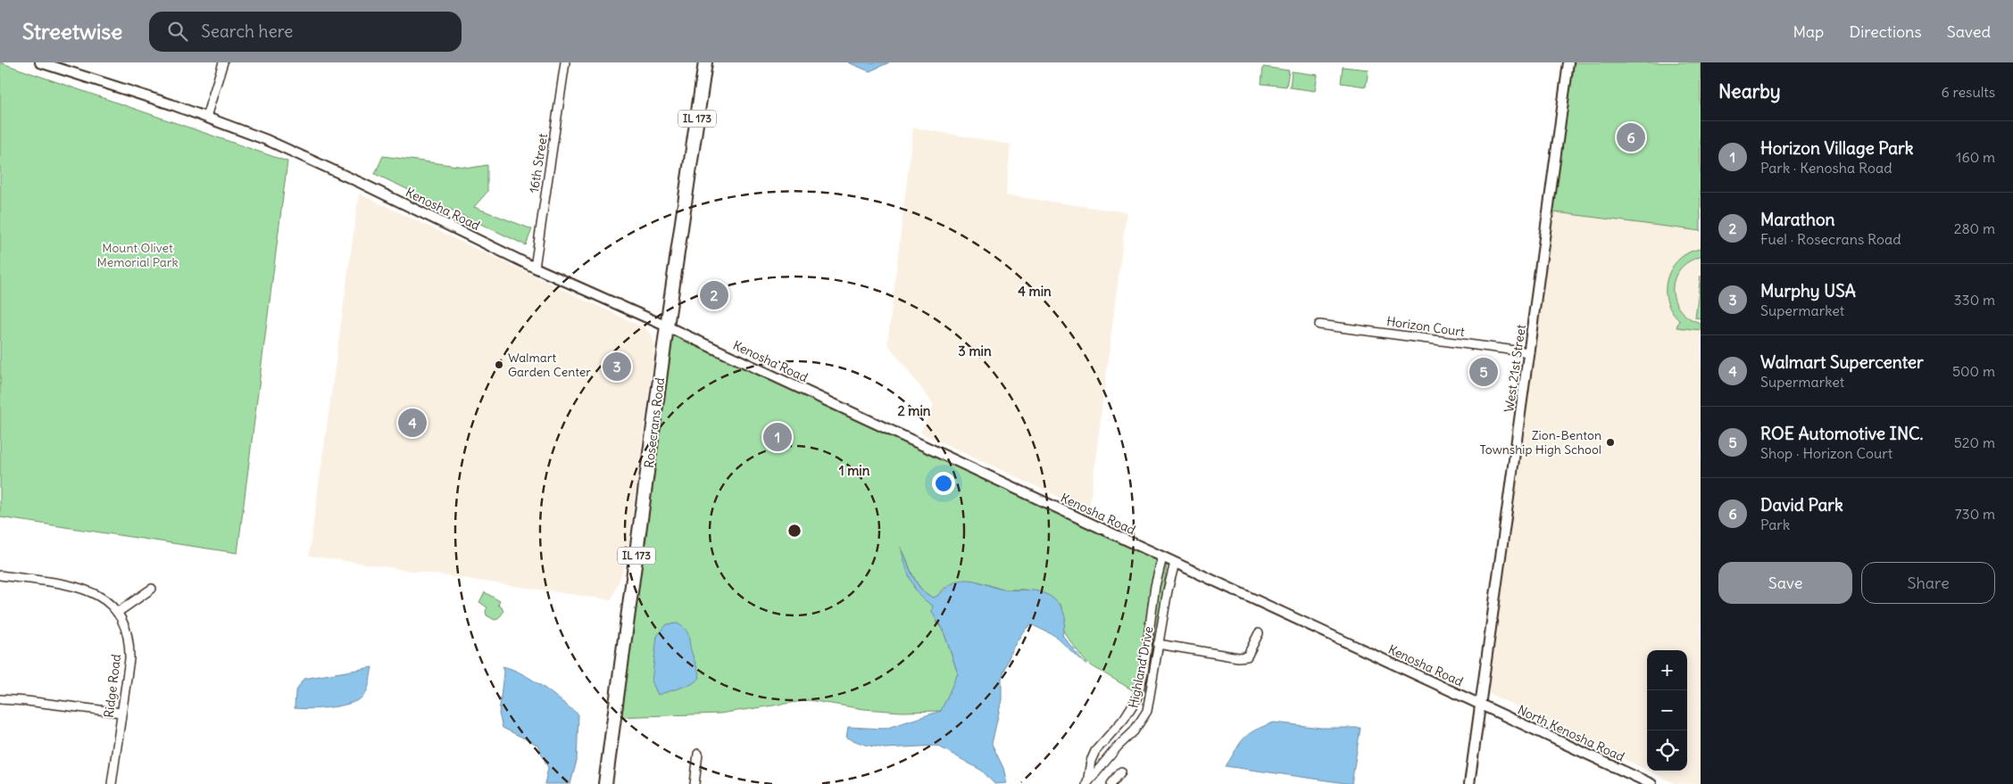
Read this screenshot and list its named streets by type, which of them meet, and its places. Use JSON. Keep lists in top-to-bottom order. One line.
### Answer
{"streets":{"main road":["IL 173","Rosecrans Road"],"street":["16th Street","Kenosha Road","Horizon Court","West 21st Street","Highland Drive","Ridge Road","North Kenosha Road"]},"crossings":[["16th Street","Kenosha Road"],["Kenosha Road","West 21st Street"],["Kenosha Road","Rosecrans Road"],["Kenosha Road","Highland Drive"],["Kenosha Road","North Kenosha Road"],["Horizon Court","West 21st Street"],["West 21st Street","North Kenosha Road"]],"parks":["Mount Olivet Memorial Park"],"places":["Walmart Garden Center","Zion-Benton Township High School"],"page":{"header":"Streetwise","search":"Search here","nav":["Map","Directions","Saved"],"heading":["Nearby","6 results"],"list":[{"mark":"1","name":"Horizon Village Park","note":"Park · Kenosha Road","value":"160 m"},{"mark":"2","name":"Marathon","note":"Fuel · Rosecrans Road","value":"280 m"},{"mark":"3","name":"Murphy USA","note":"Supermarket","value":"330 m"},{"mark":"4","name":"Walmart Supercenter","note":"Supermarket","value":"500 m"},{"mark":"5","name":"ROE Automotive INC.","note":"Shop · Horizon Court","value":"520 m"},{"mark":"6","name":"David Park","note":"Park","value":"730 m"}],"pins":["6","2","3","5","4","1"],"buttons":["Save","Share"],"map_buttons":["+","−"]},"rings":["4 min","3 min","2 min","1 min"]}
